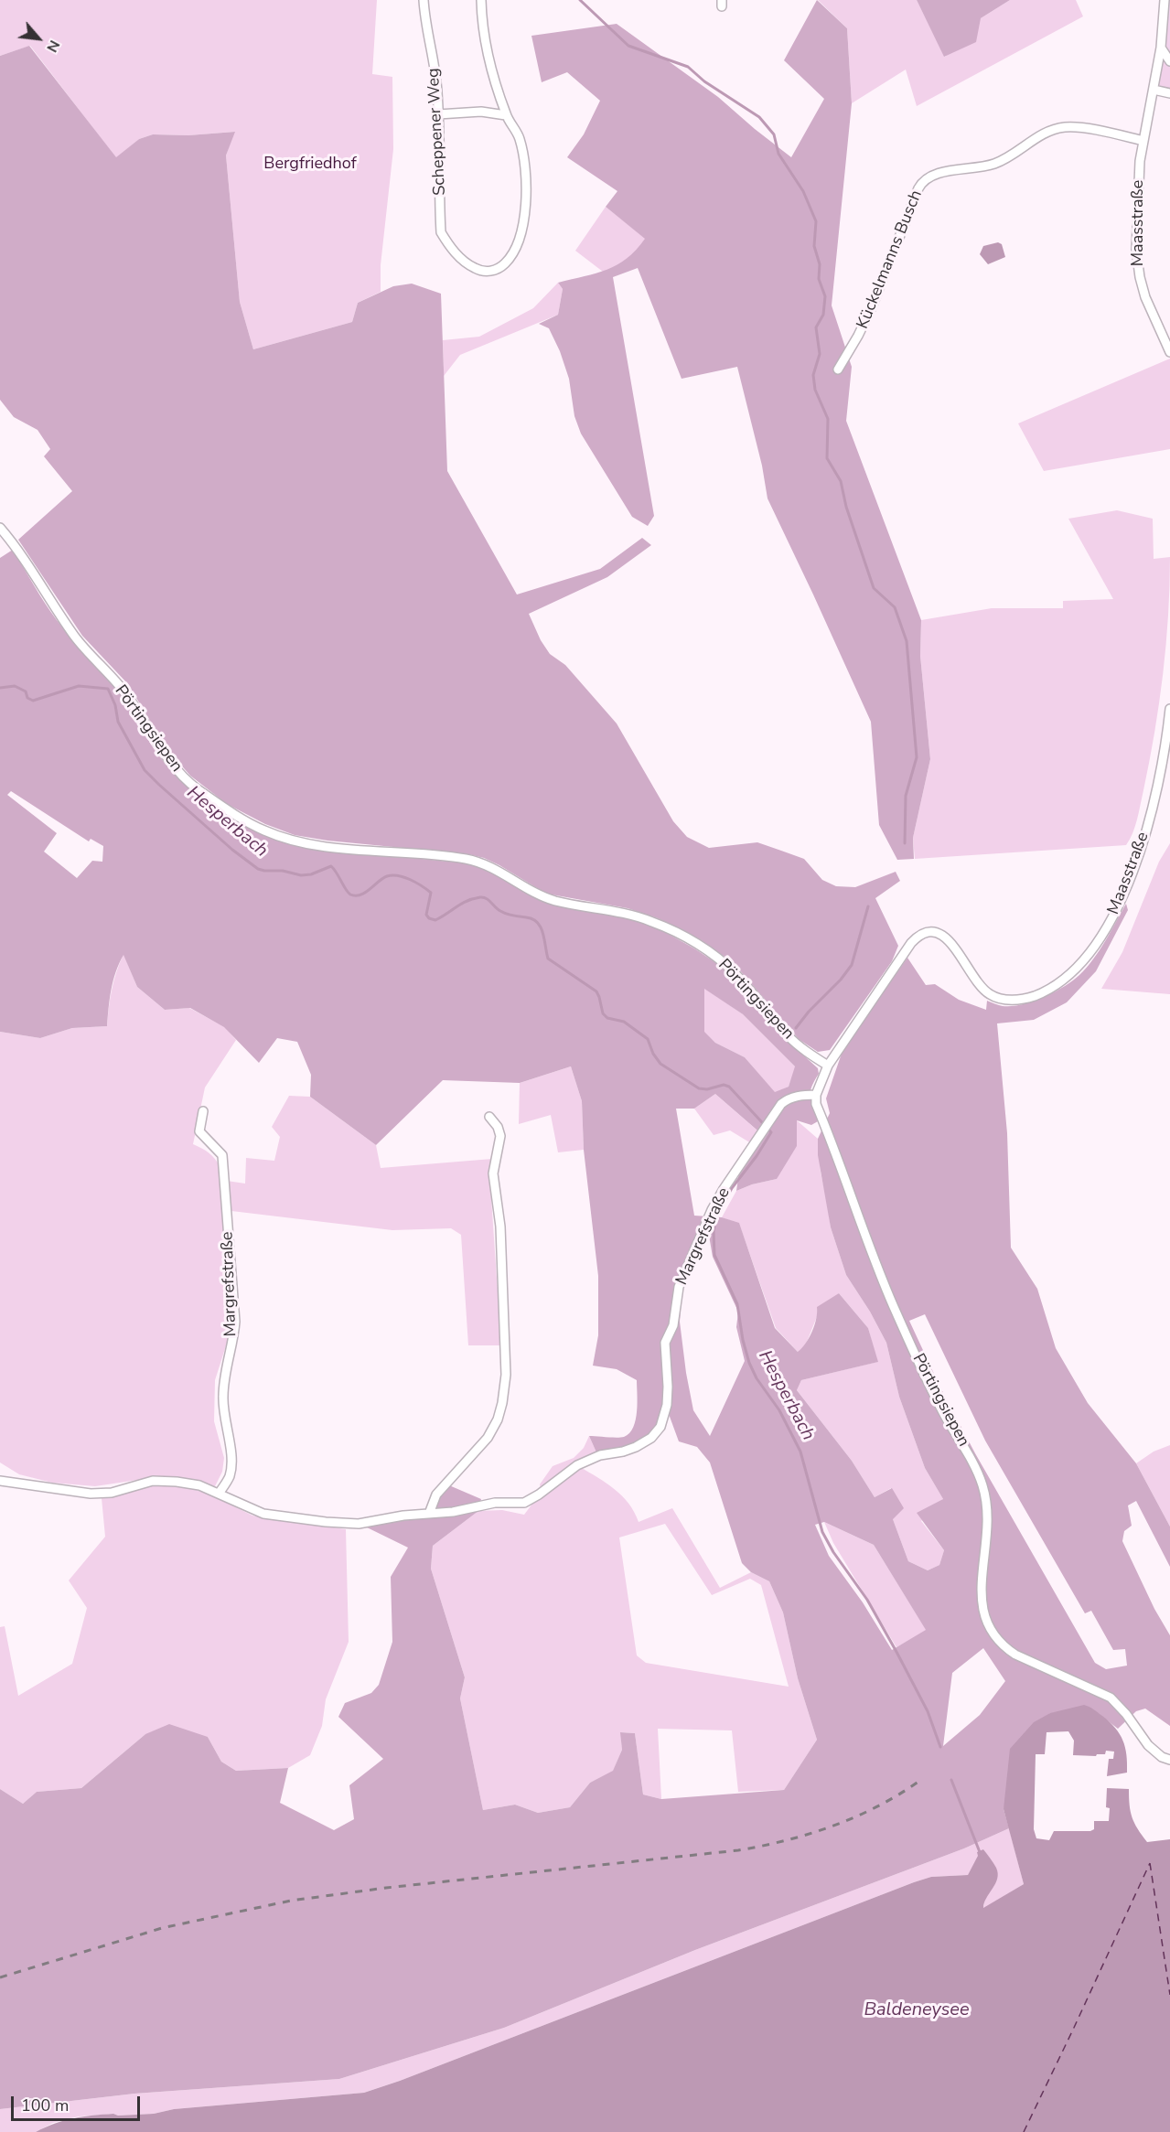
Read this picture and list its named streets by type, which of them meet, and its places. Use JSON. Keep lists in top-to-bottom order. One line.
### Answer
{"streets":{"street":["Scheppener Weg","Maasstraße","Kückelmanns Busch","Pörtingsiepen","Margrefstraße"]},"crossings":[["Maasstraße","Kückelmanns Busch"],["Maasstraße","Pörtingsiepen"],["Pörtingsiepen","Margrefstraße"]],"water":["Hesperbach","Baldeneysee"],"parks":["Bergfriedhof"],"scale_bar":"100 m","north":"bottom right"}
